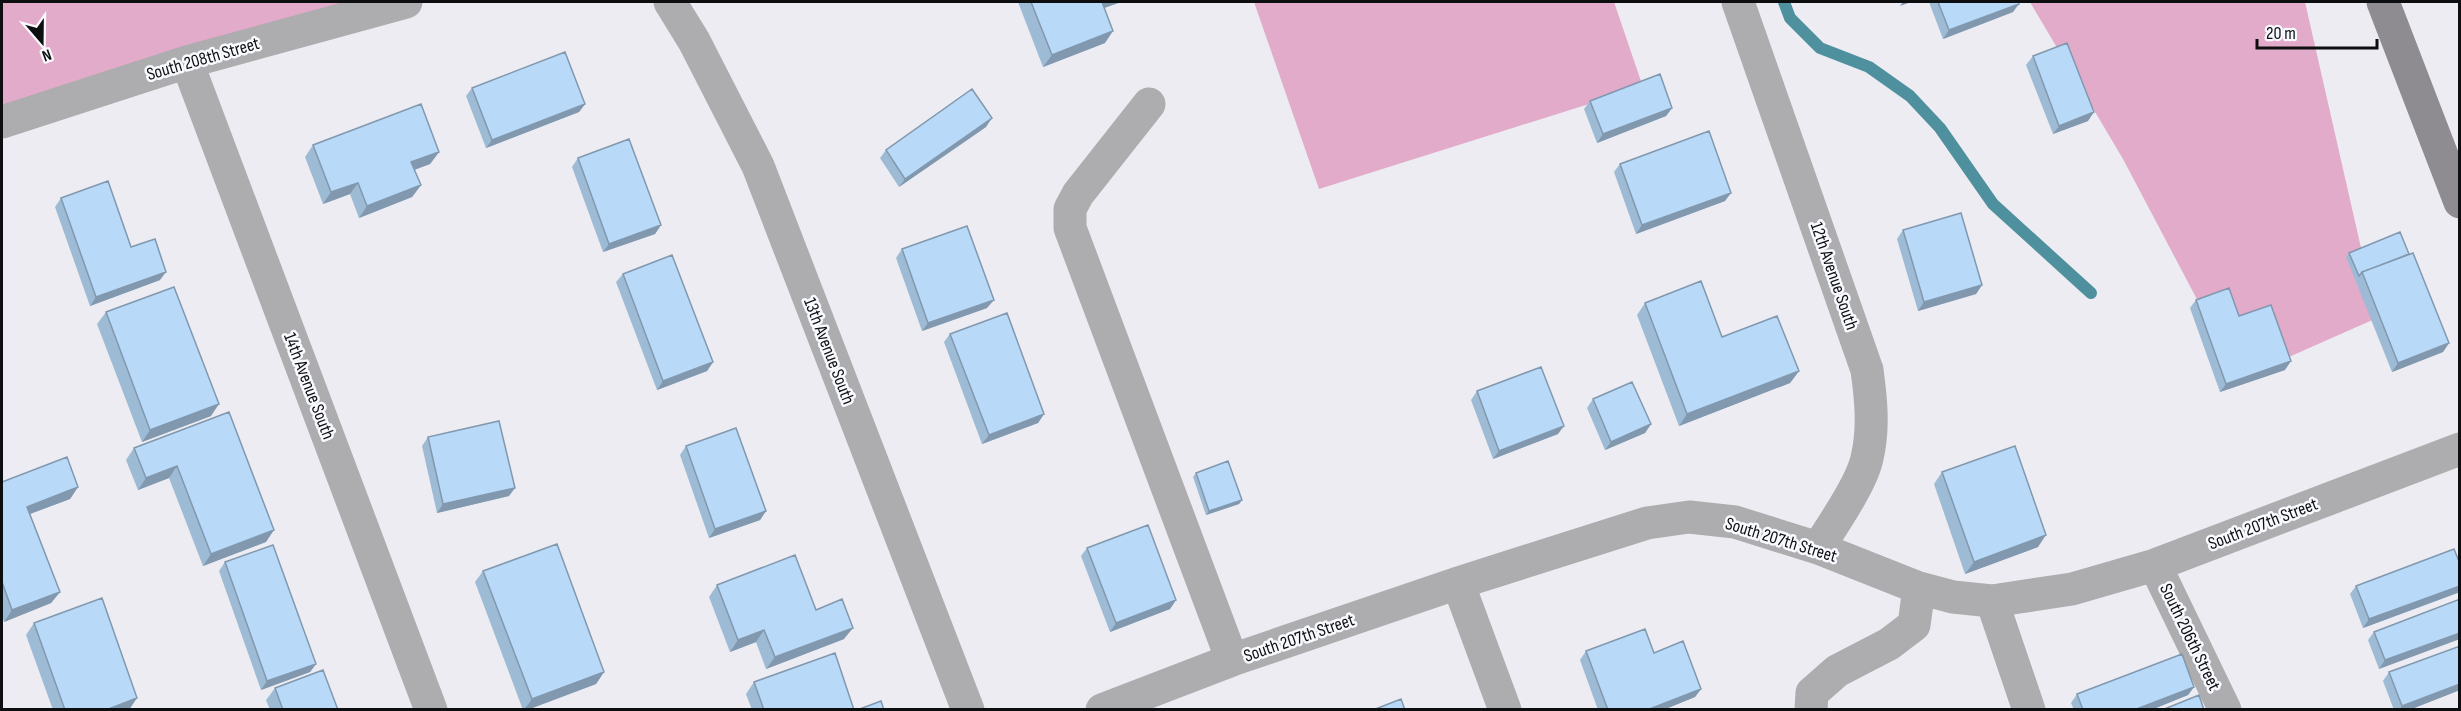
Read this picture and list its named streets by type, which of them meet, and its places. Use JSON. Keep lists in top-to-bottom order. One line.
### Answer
{"streets":{"street":["South 208th Street","12th Avenue South","13th Avenue South","14th Avenue South","South 207th Street","South 206th Street"]},"crossings":[["South 208th Street","14th Avenue South"],["12th Avenue South","South 207th Street"],["South 207th Street","South 206th Street"]],"scale_bar":"20 m","north":"bottom"}
